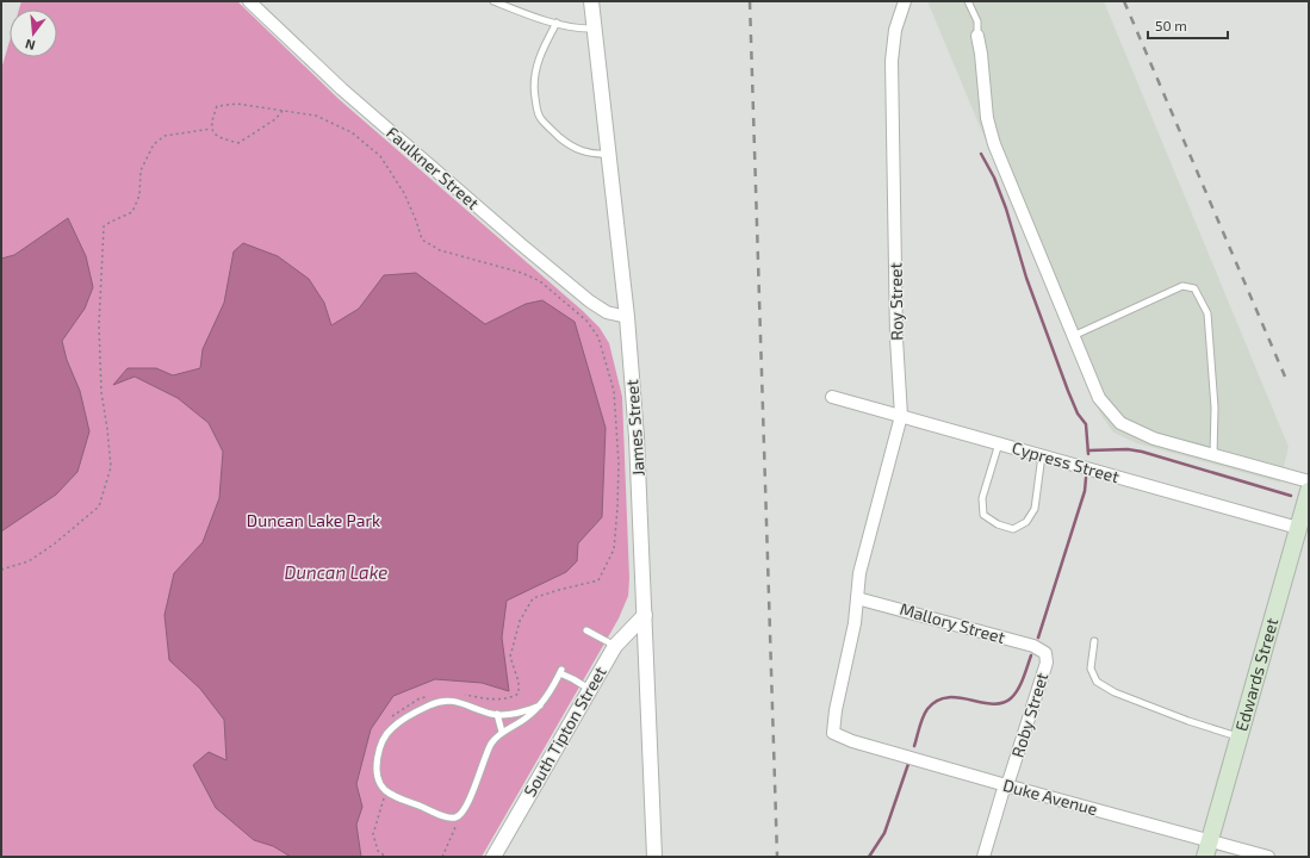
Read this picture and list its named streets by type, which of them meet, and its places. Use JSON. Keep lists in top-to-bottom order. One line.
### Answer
{"streets":{"main road":["Edwards Street"],"street":["Faulkner Street","Roy Street","James Street","Cypress Street","Mallory Street","Roby Street","South Tipton Street","Duke Avenue"]},"crossings":[["Faulkner Street","James Street"],["Roy Street","Cypress Street"],["Roy Street","Mallory Street"],["Roy Street","Duke Avenue"],["James Street","South Tipton Street"],["Cypress Street","Edwards Street"],["Mallory Street","Roby Street"],["Edwards Street","Duke Avenue"],["Roby Street","Duke Avenue"]],"water":["Duncan Lake"],"parks":["Duncan Lake Park"],"scale_bar":"50 m","north":"bottom"}
